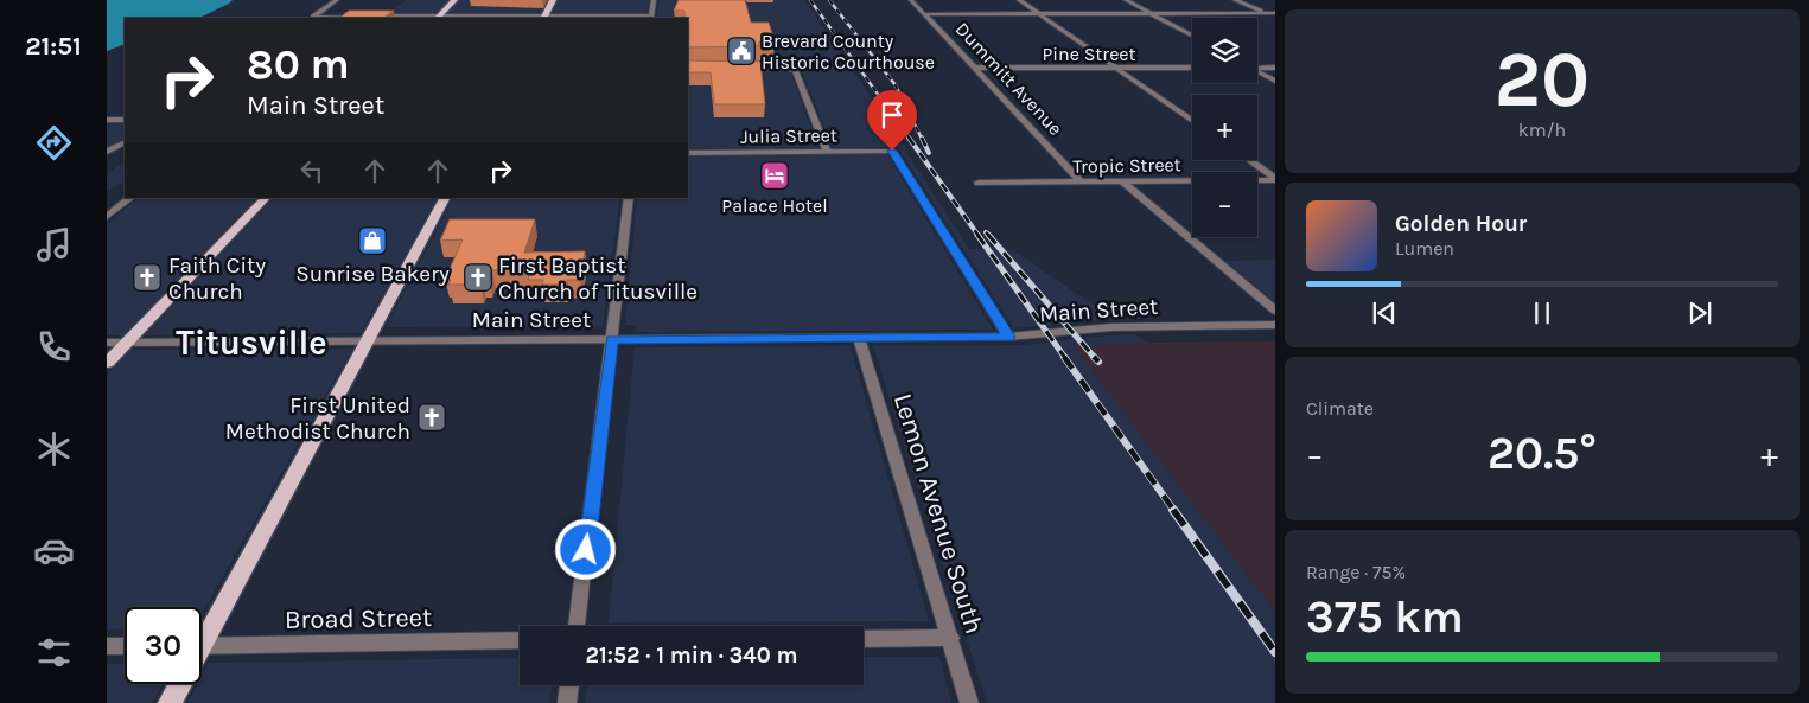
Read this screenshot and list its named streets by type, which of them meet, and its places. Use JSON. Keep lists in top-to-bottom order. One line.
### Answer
{"streets":{"street":["Pine Street","Dummitt Avenue","Julia Street","Tropic Street","Main Street","Lemon Avenue South","Broad Street"]},"crossings":[["Pine Street","Dummitt Avenue"],["Dummitt Avenue","Tropic Street"],["Julia Street","Main Street"],["Main Street","Lemon Avenue South"]],"districts":["Titusville"],"places":{"public building":["Brevard County Historic Courthouse"],"hotel":["Palace Hotel"],"shop":["Sunrise Bakery"],"church":["Faith City Church","First Baptist Church of Titusville","First United Methodist Church"]},"page":{"tabs":"21:51","tile":[["20","km/h"],"Climate",["Range · 75%","375 km"]],"map_buttons":["+","−"],"turn":["80 m","Main Street"],"song":["Golden Hour","Lumen"],"heat":["−","20.5°","+"],"limit":"30","trip":"21:52 · 1 min · 340 m"}}
